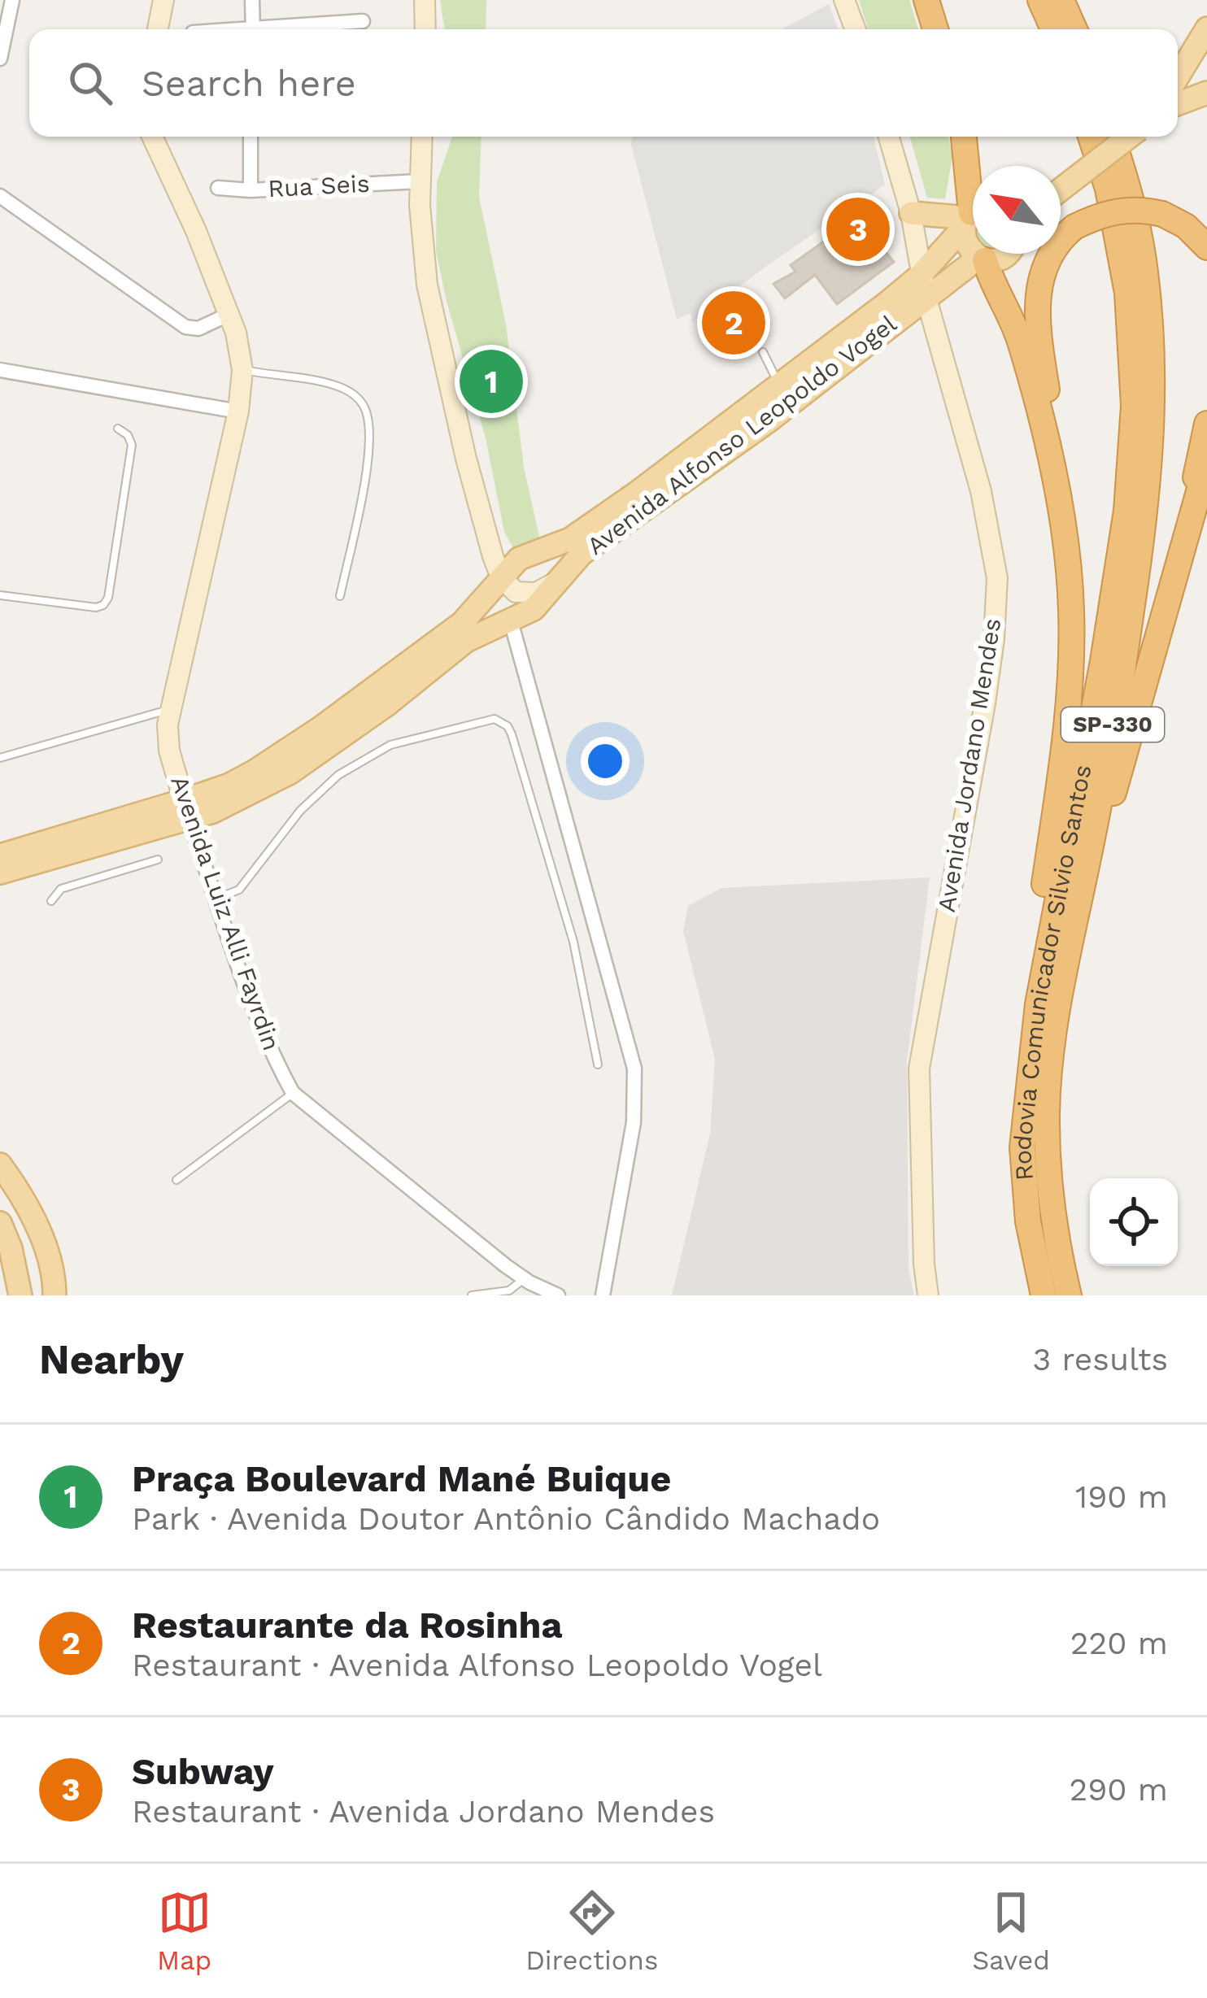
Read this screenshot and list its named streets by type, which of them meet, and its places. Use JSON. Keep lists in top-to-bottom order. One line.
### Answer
{"streets":{"highway":["SP-330","Rodovia Comunicador Silvio Santos"],"main road":["Avenida Alfonso Leopoldo Vogel"],"street":["Rua Seis","Avenida Jordano Mendes","Avenida Luiz Alli Fayrdin"]},"crossings":[["Avenida Alfonso Leopoldo Vogel","Avenida Jordano Mendes"],["Avenida Alfonso Leopoldo Vogel","Avenida Luiz Alli Fayrdin"]],"north":"top left","page":{"search":"Search here","pins":["3","2","1"],"heading":["Nearby","3 results"],"list":[{"mark":"1","name":"Praça Boulevard Mané Buique","note":"Park · Avenida Doutor Antônio Cândido Machado","value":"190 m"},{"mark":"2","name":"Restaurante da Rosinha","note":"Restaurant · Avenida Alfonso Leopoldo Vogel","value":"220 m"},{"mark":"3","name":"Subway","note":"Restaurant · Avenida Jordano Mendes","value":"290 m"}],"nav":["Map","Directions","Saved"]}}
